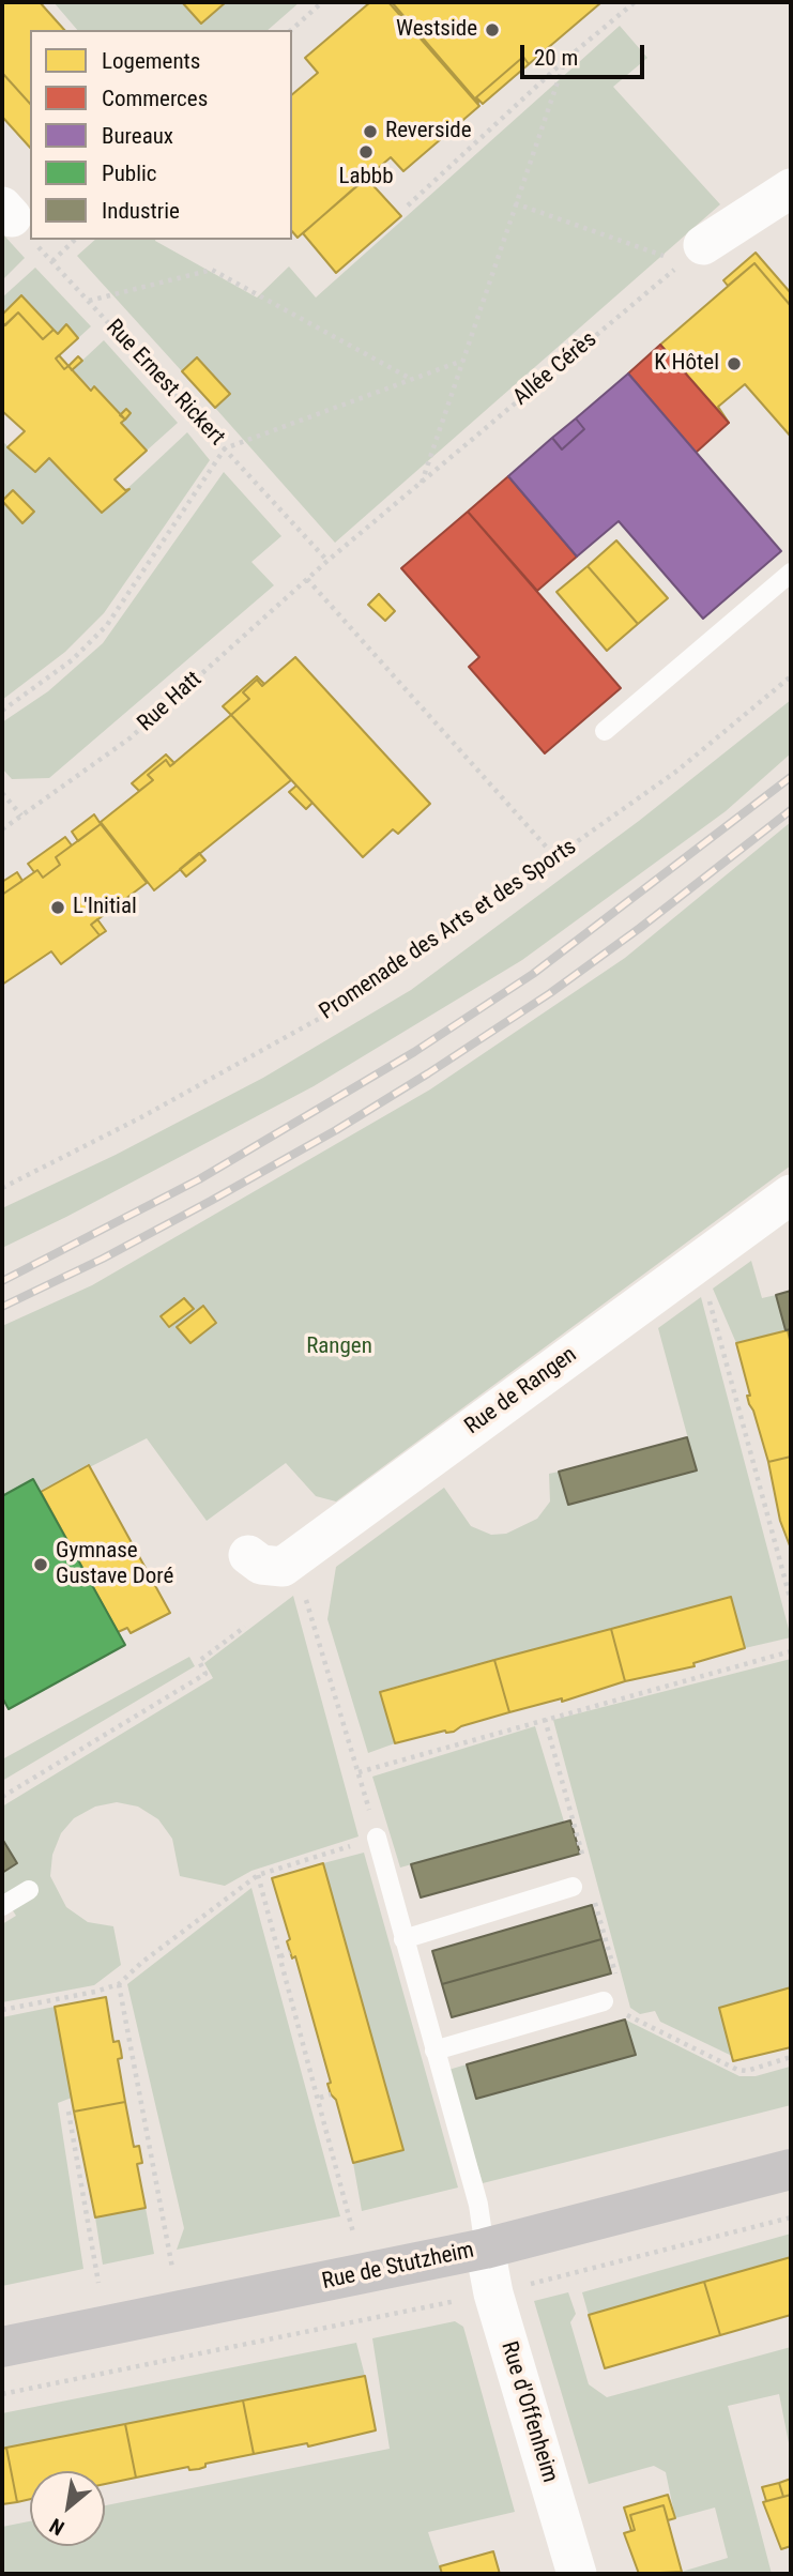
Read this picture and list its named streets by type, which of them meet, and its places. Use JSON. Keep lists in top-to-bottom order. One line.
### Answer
{"streets":{"street":["Rue de Rangen","Rue de Stutzheim","Rue d'Offenheim"],"path":["Allée Cérès","Rue Ernest Rickert","Rue Hatt","Promenade des Arts et des Sports"]},"crossings":[["Allée Cérès","Rue Ernest Rickert"],["Allée Cérès","Rue Hatt"],["Rue Ernest Rickert","Rue Hatt"],["Rue de Stutzheim","Rue d'Offenheim"]],"parks":["Rangen"],"places":["Westside","Reverside","Labbb","K Hôtel","L'Initial","Gymnase Gustave Doré"],"legend":["Logements","Commerces","Bureaux","Public","Industrie"],"scale_bar":"20 m","north":"bottom left"}
